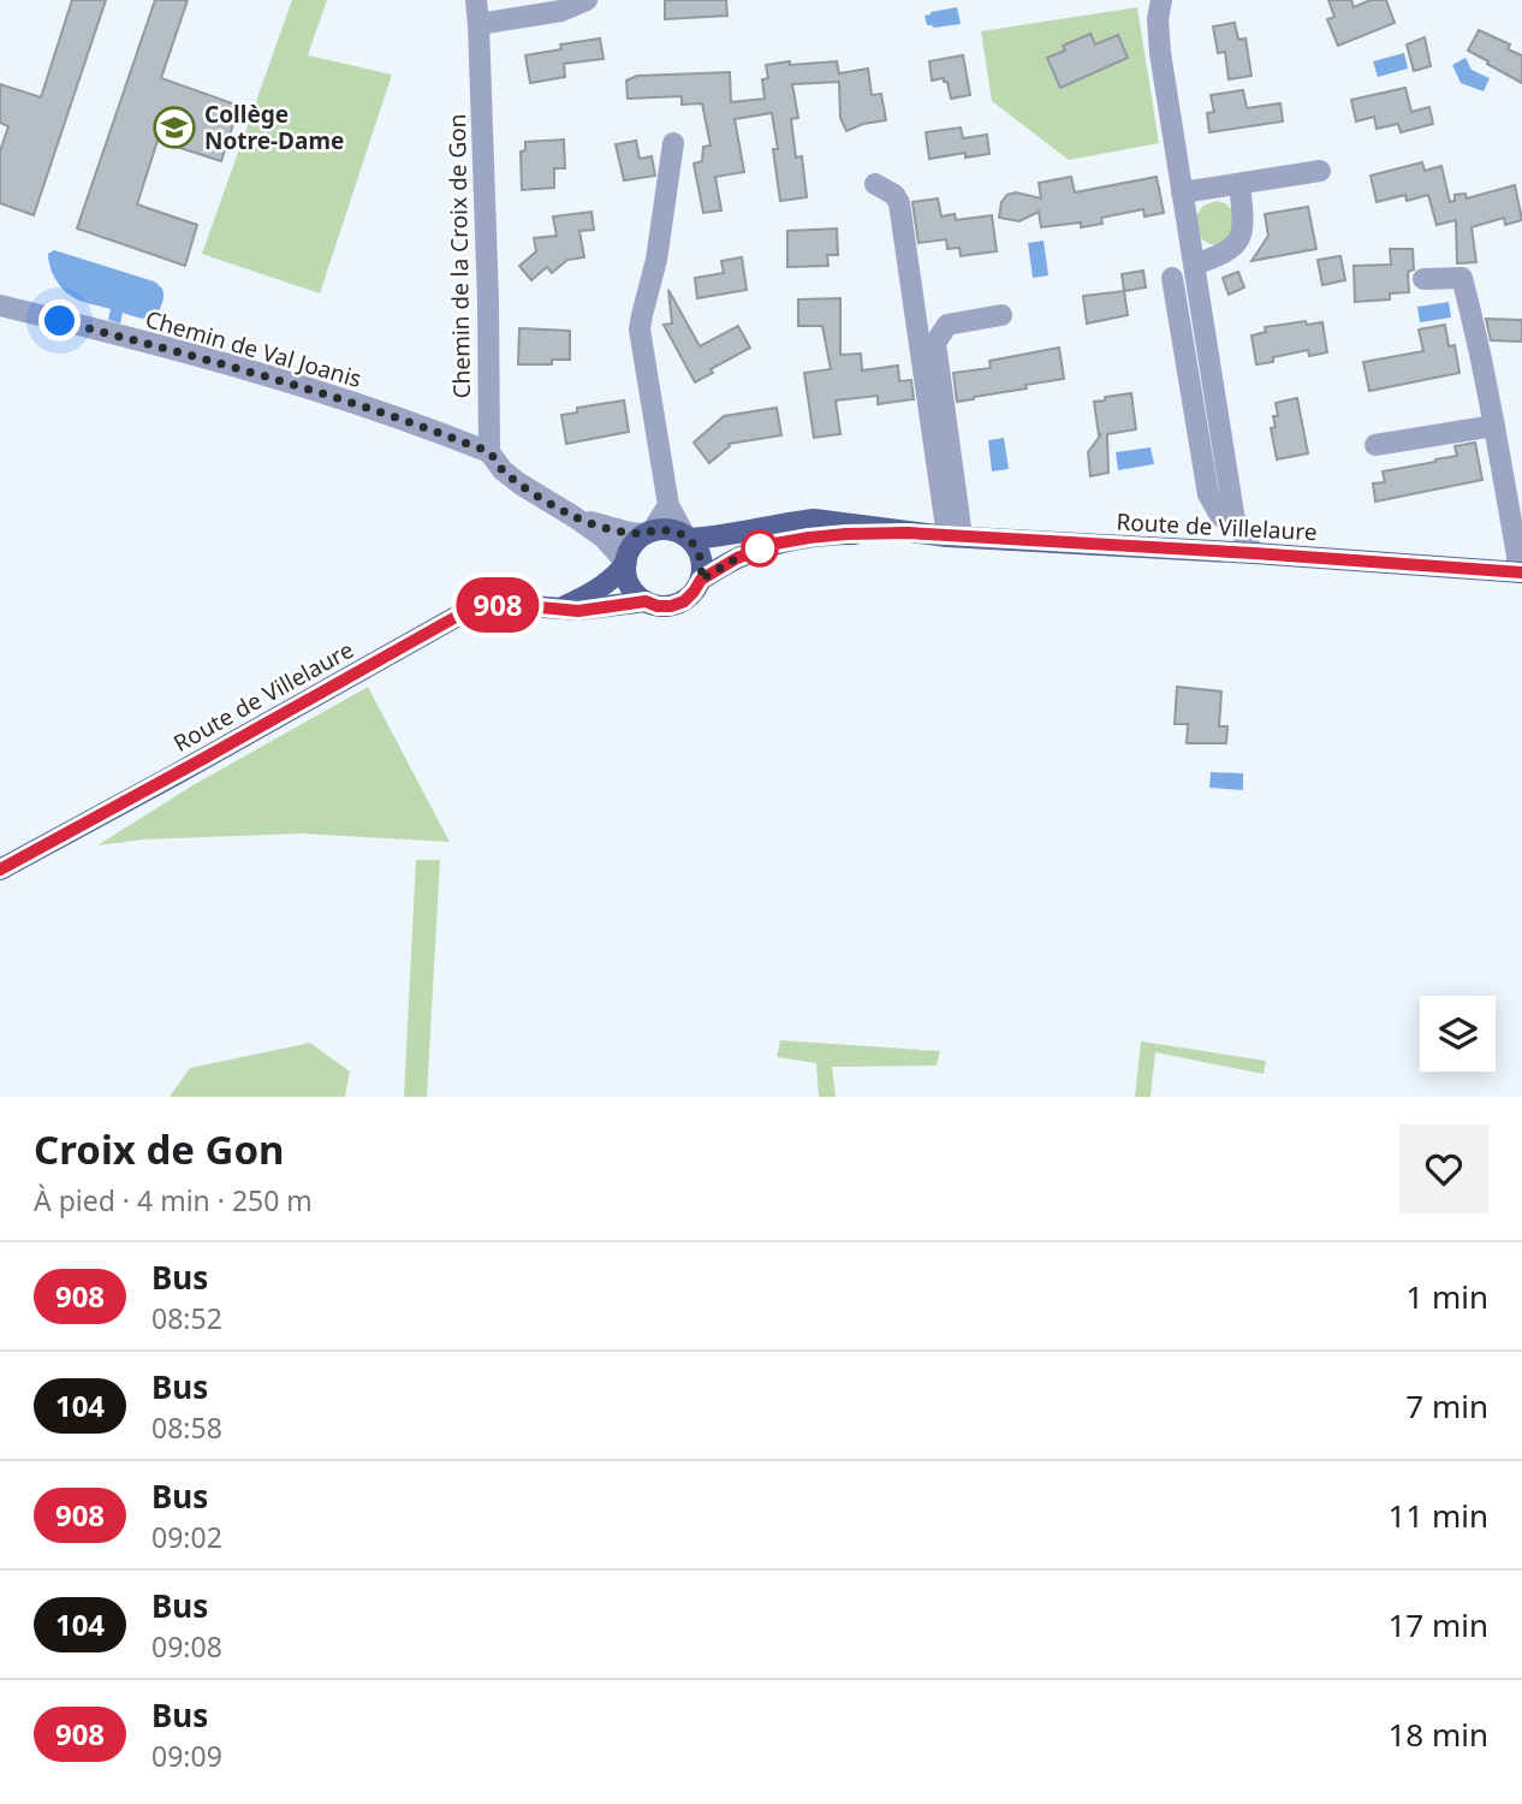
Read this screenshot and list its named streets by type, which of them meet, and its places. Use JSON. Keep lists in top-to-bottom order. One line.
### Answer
{"streets":{"main road":["Route de Villelaure"],"street":["Chemin de la Croix de Gon","Chemin de Val Joanis"]},"crossings":[["Chemin de la Croix de Gon","Chemin de Val Joanis"]],"places":{"school or university":["Collège Notre-Dame"]},"lines":["bus line 908"],"page":{"on_map":"908","heading":["Croix de Gon","À pied · 4 min · 250 m"],"list":[{"mark":"908","name":"Bus","note":"08:52","value":"1 min"},{"mark":"104","name":"Bus","note":"08:58","value":"7 min"},{"mark":"908","name":"Bus","note":"09:02","value":"11 min"},{"mark":"104","name":"Bus","note":"09:08","value":"17 min"},{"mark":"908","name":"Bus","note":"09:09","value":"18 min"}]}}
